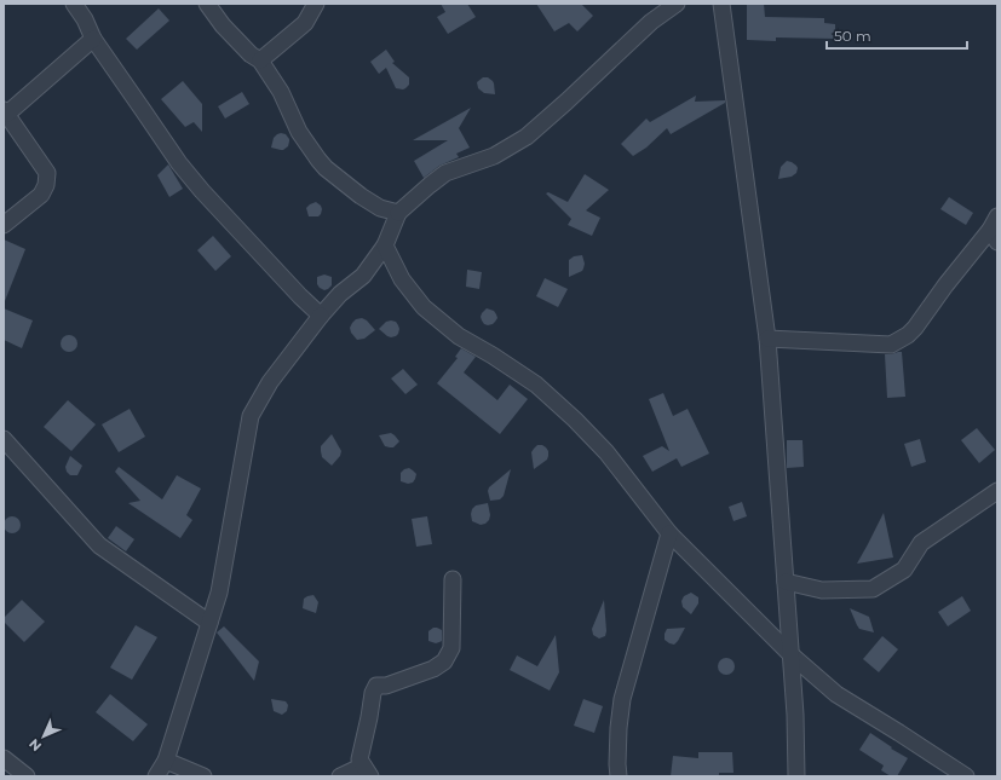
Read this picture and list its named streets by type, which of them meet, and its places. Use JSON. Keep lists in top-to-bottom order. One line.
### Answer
{"scale_bar":"50 m","north":"bottom left"}
